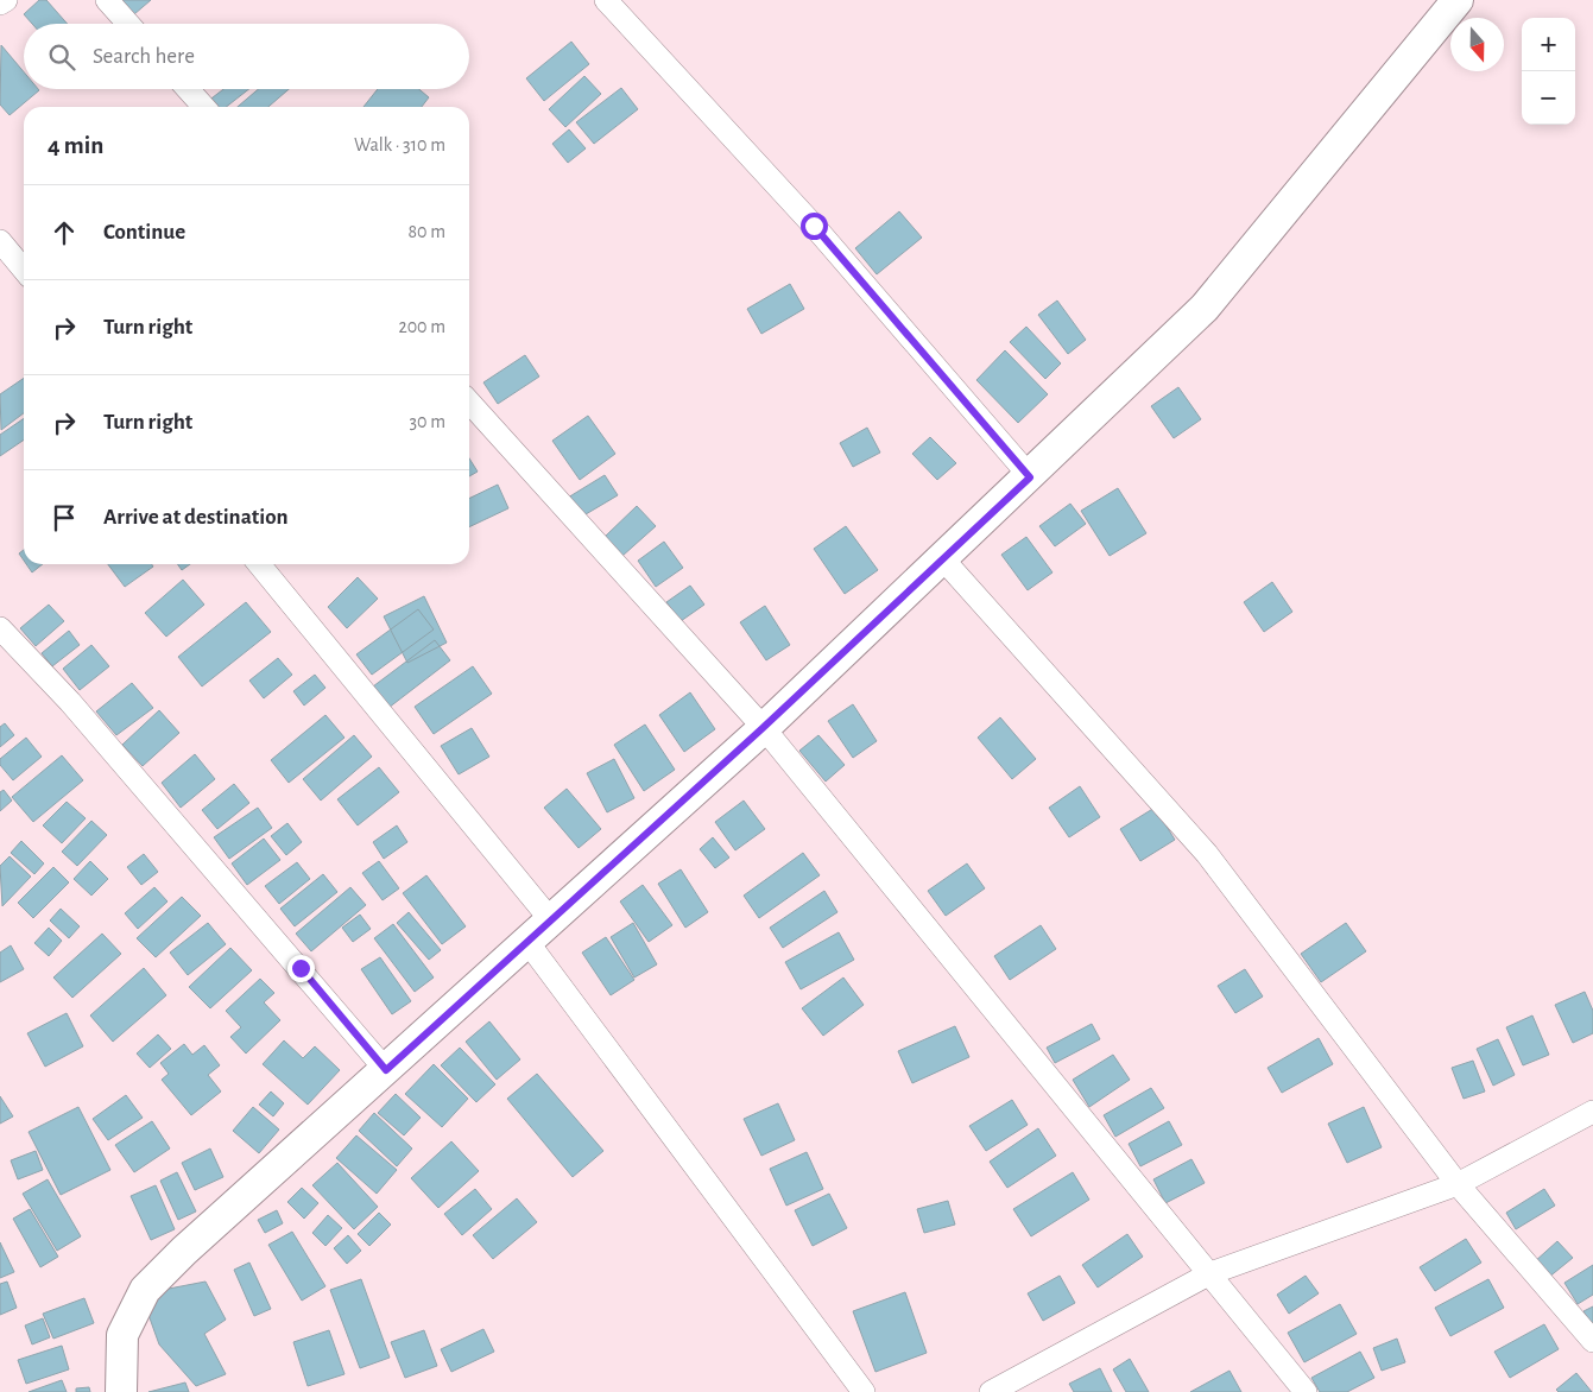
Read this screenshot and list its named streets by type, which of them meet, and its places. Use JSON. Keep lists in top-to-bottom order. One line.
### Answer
{"north":"bottom","page":{"map_buttons":["+","−"],"search":"Search here","heading":["4 min","Walk · 310 m"],"list":[["Continue","80 m"],["Turn right","200 m"],["Turn right","30 m"],"Arrive at destination"]}}
